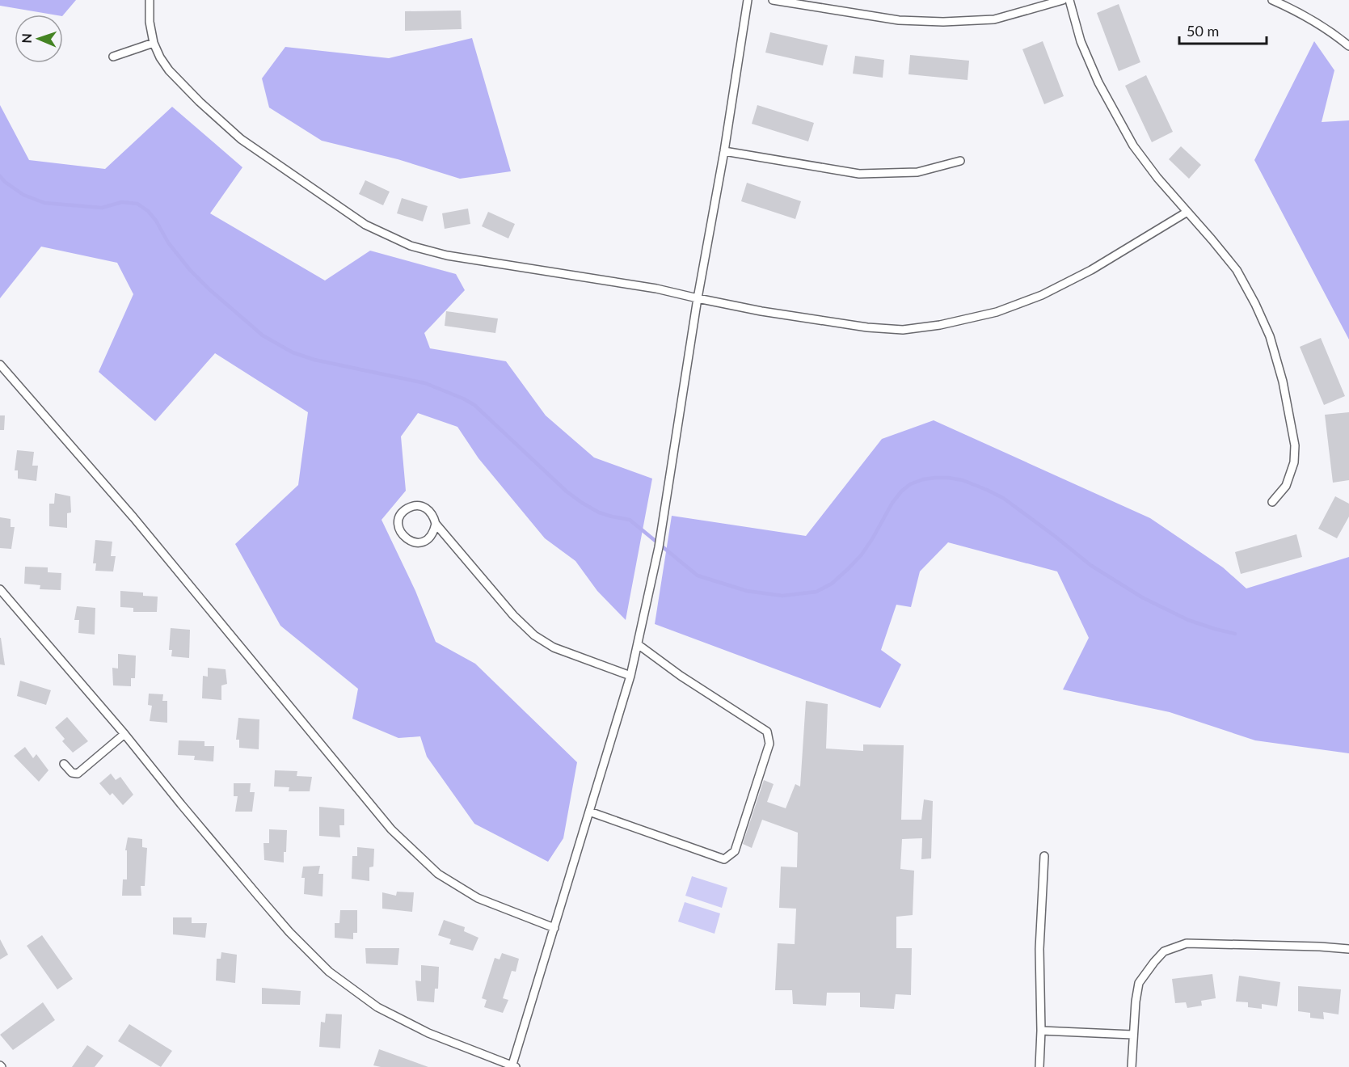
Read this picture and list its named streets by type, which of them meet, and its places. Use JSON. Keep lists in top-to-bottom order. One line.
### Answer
{"scale_bar":"50 m","north":"left"}
